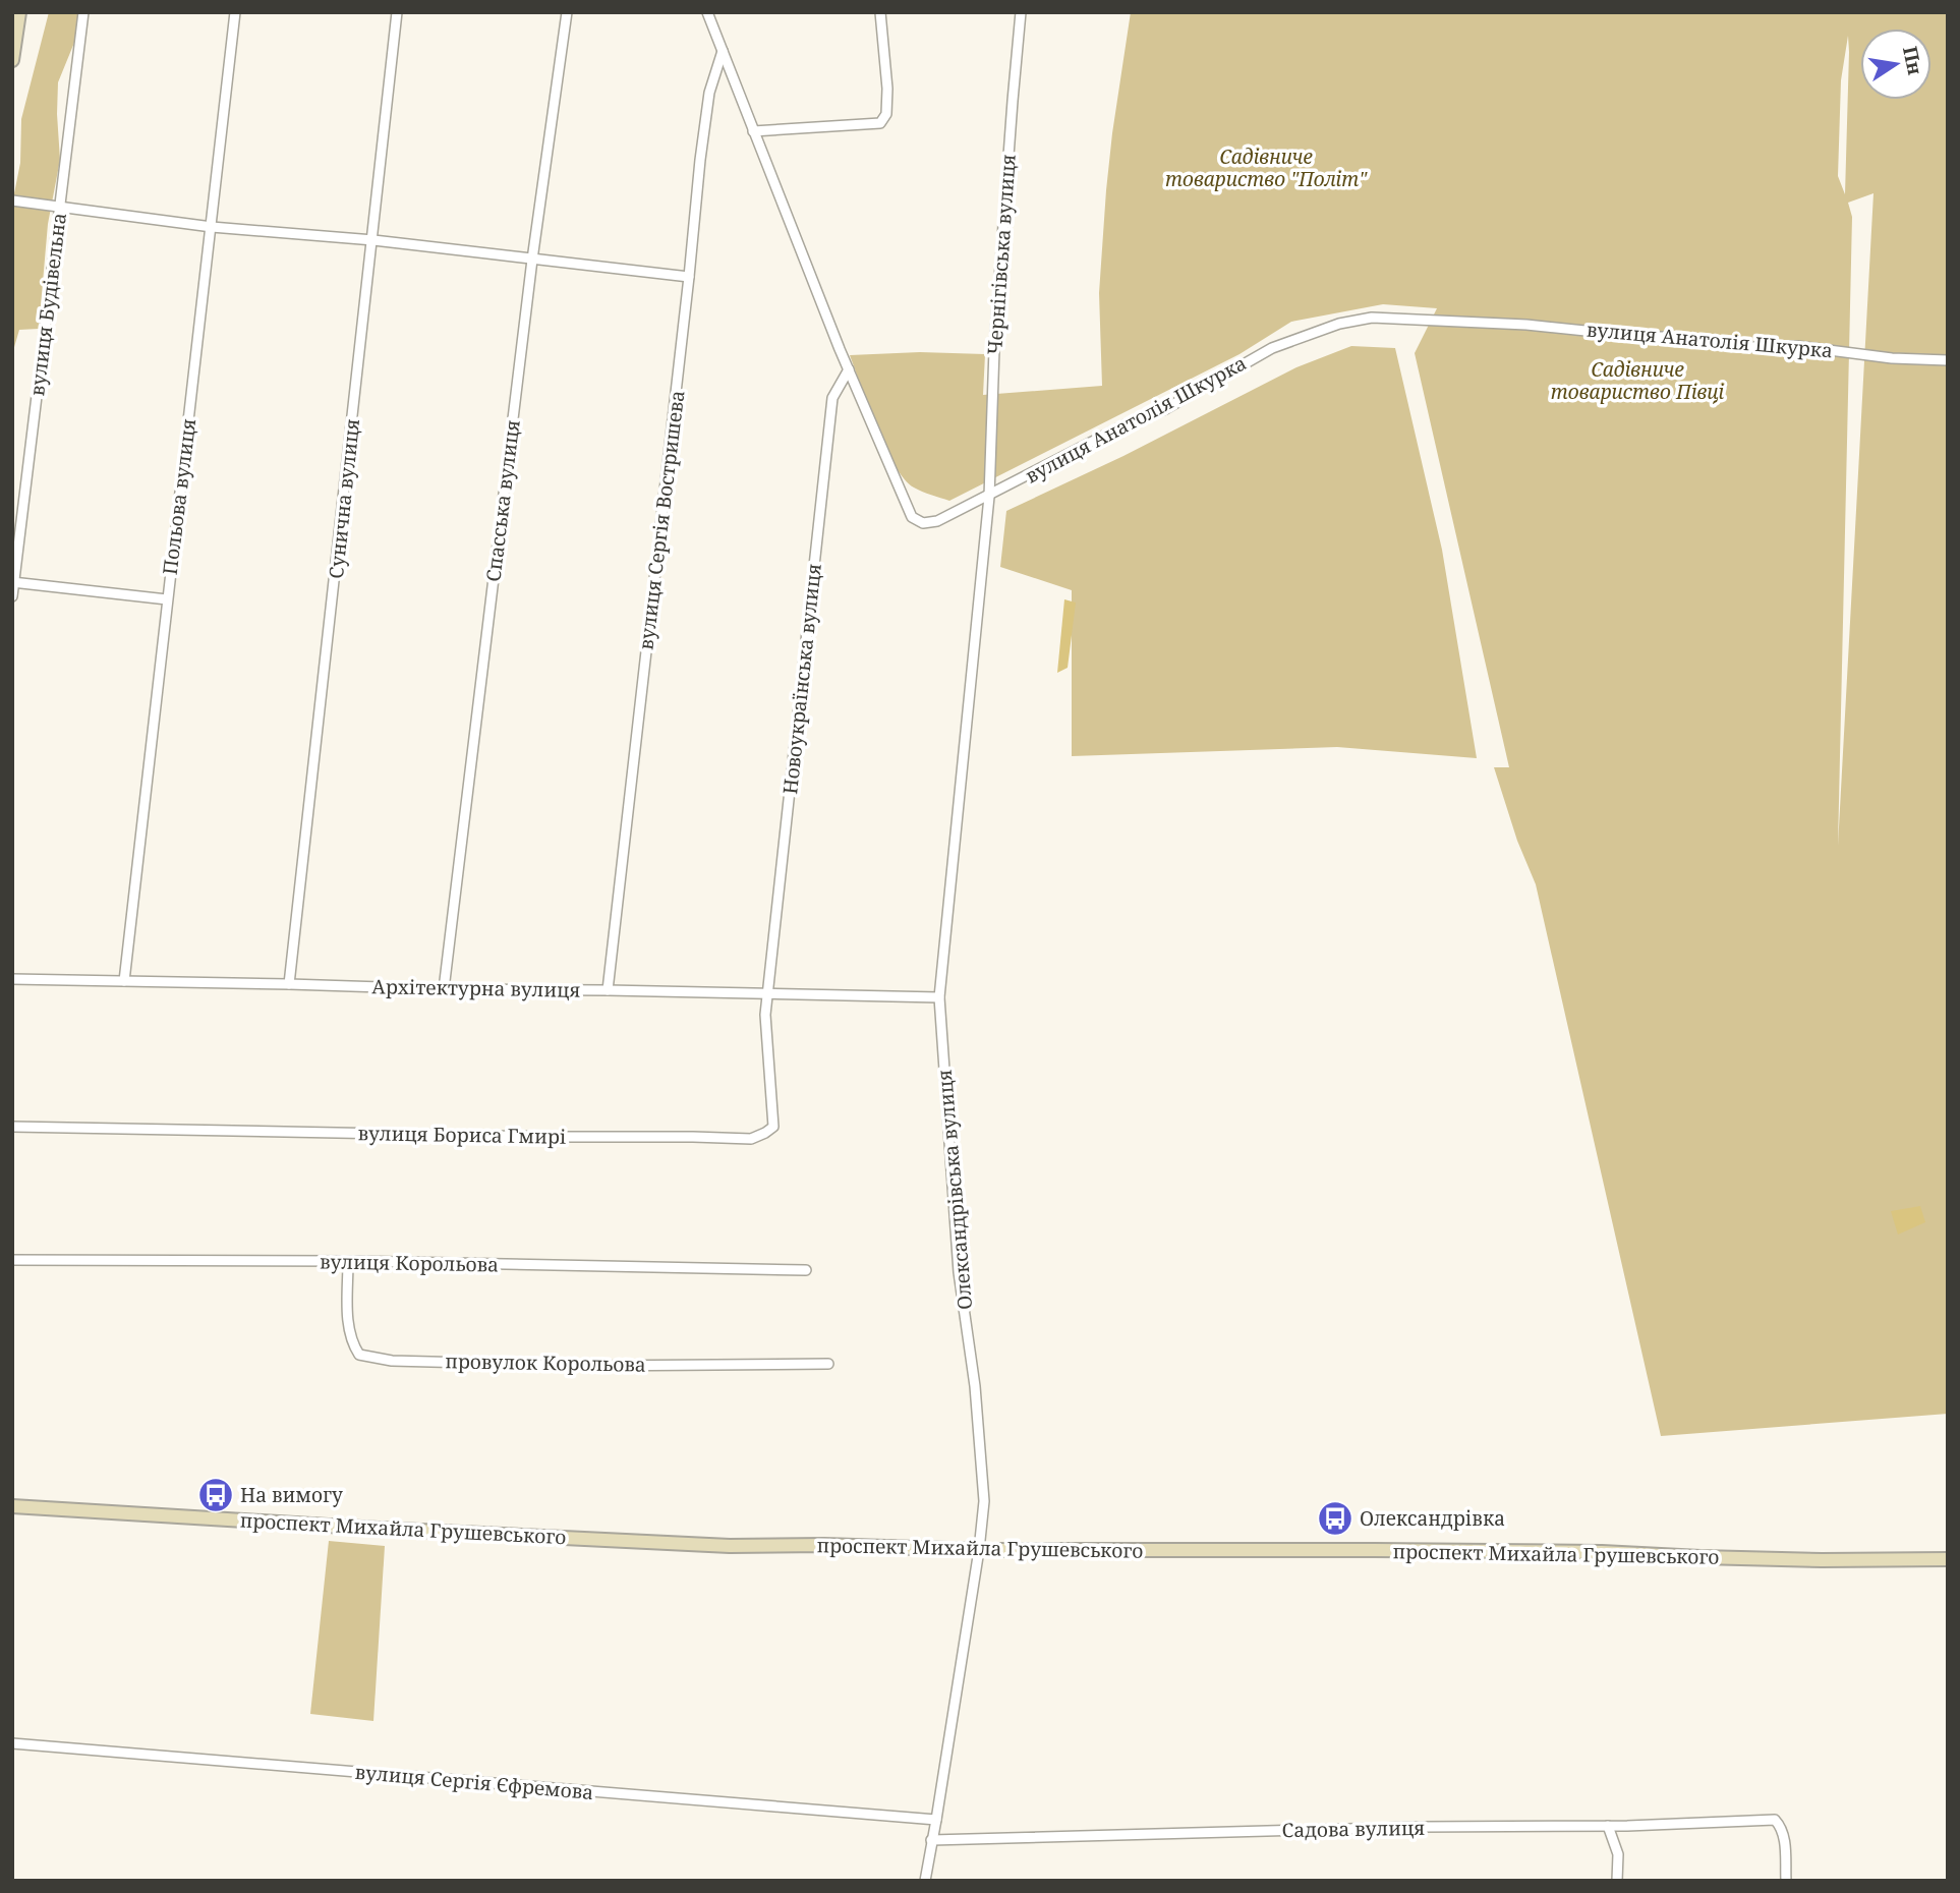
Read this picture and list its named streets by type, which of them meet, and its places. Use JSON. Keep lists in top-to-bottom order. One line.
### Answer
{"streets":{"street":["Чернігівська вулиця","вулиця Будівельна","вулиця Анатолія Шкурка","Польова вулиця","Сунична вулиця","Спасська вулиця","вулиця Сергія Востришева","Новоукраїнська вулиця","Архітектурна вулиця","вулиця Бориса Гмирі","Олександрівська вулиця","вулиця Корольова","провулок Корольова","проспект Михайла Грушевського","вулиця Сергія Єфремова","Садова вулиця"]},"crossings":[["Чернігівська вулиця","вулиця Анатолія Шкурка"],["Чернігівська вулиця","Олександрівська вулиця"],["вулиця Анатолія Шкурка","вулиця Сергія Востришева"],["вулиця Анатолія Шкурка","Новоукраїнська вулиця"],["вулиця Анатолія Шкурка","Олександрівська вулиця"],["Польова вулиця","Архітектурна вулиця"],["Сунична вулиця","Архітектурна вулиця"],["Спасська вулиця","Архітектурна вулиця"],["вулиця Сергія Востришева","Архітектурна вулиця"],["Новоукраїнська вулиця","Архітектурна вулиця"],["Новоукраїнська вулиця","вулиця Бориса Гмирі"],["Архітектурна вулиця","вулиця Бориса Гмирі"],["Архітектурна вулиця","Олександрівська вулиця"],["Олександрівська вулиця","проспект Михайла Грушевського"],["Олександрівська вулиця","вулиця Сергія Єфремова"],["Олександрівська вулиця","Садова вулиця"],["вулиця Корольова","провулок Корольова"]],"parks":["Садівниче товариство \"Політ\"","Садівниче товариство Півці"],"places":{"bus stop":["На вимогу","Олександрівка"]},"north":"right"}
